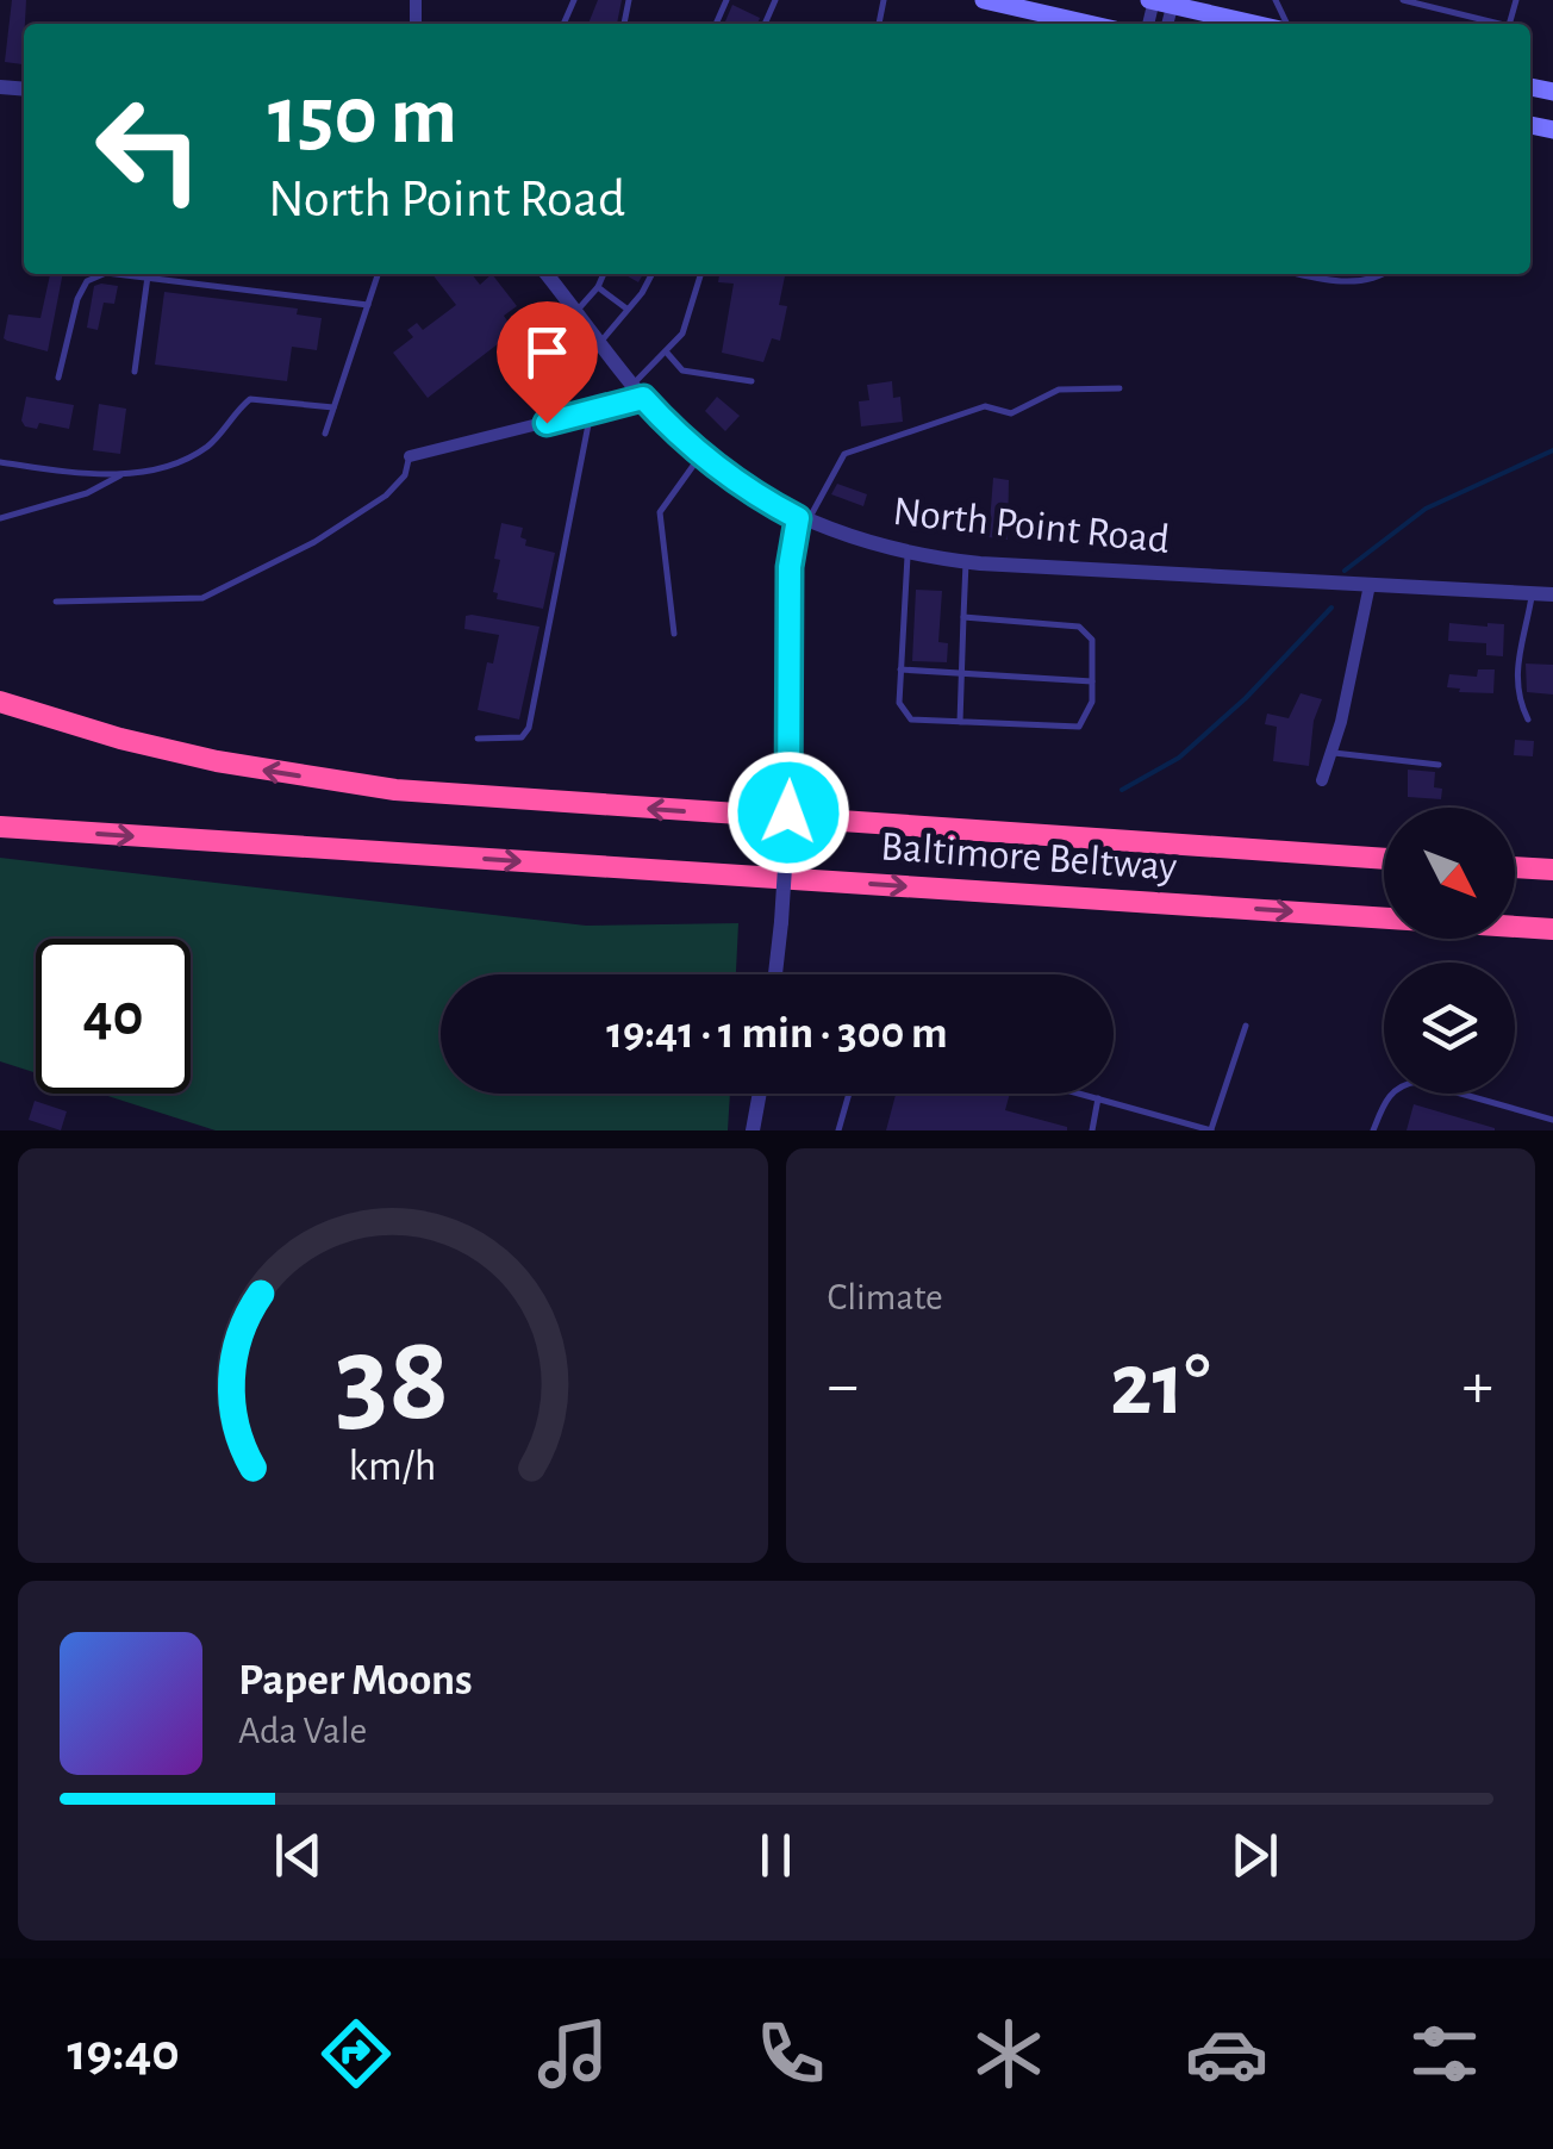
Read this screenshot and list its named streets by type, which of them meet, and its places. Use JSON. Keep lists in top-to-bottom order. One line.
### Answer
{"streets":{"highway":["Baltimore Beltway"],"street":["North Point Road"]},"north":"bottom right","page":{"turn":["150 m","North Point Road"],"limit":"40","trip":"19:41 · 1 min · 300 m","tile":"Climate","heat":["−","21°","+"],"song":["Paper Moons","Ada Vale"],"tabs":"19:40","gauge":["38","km/h"]}}
